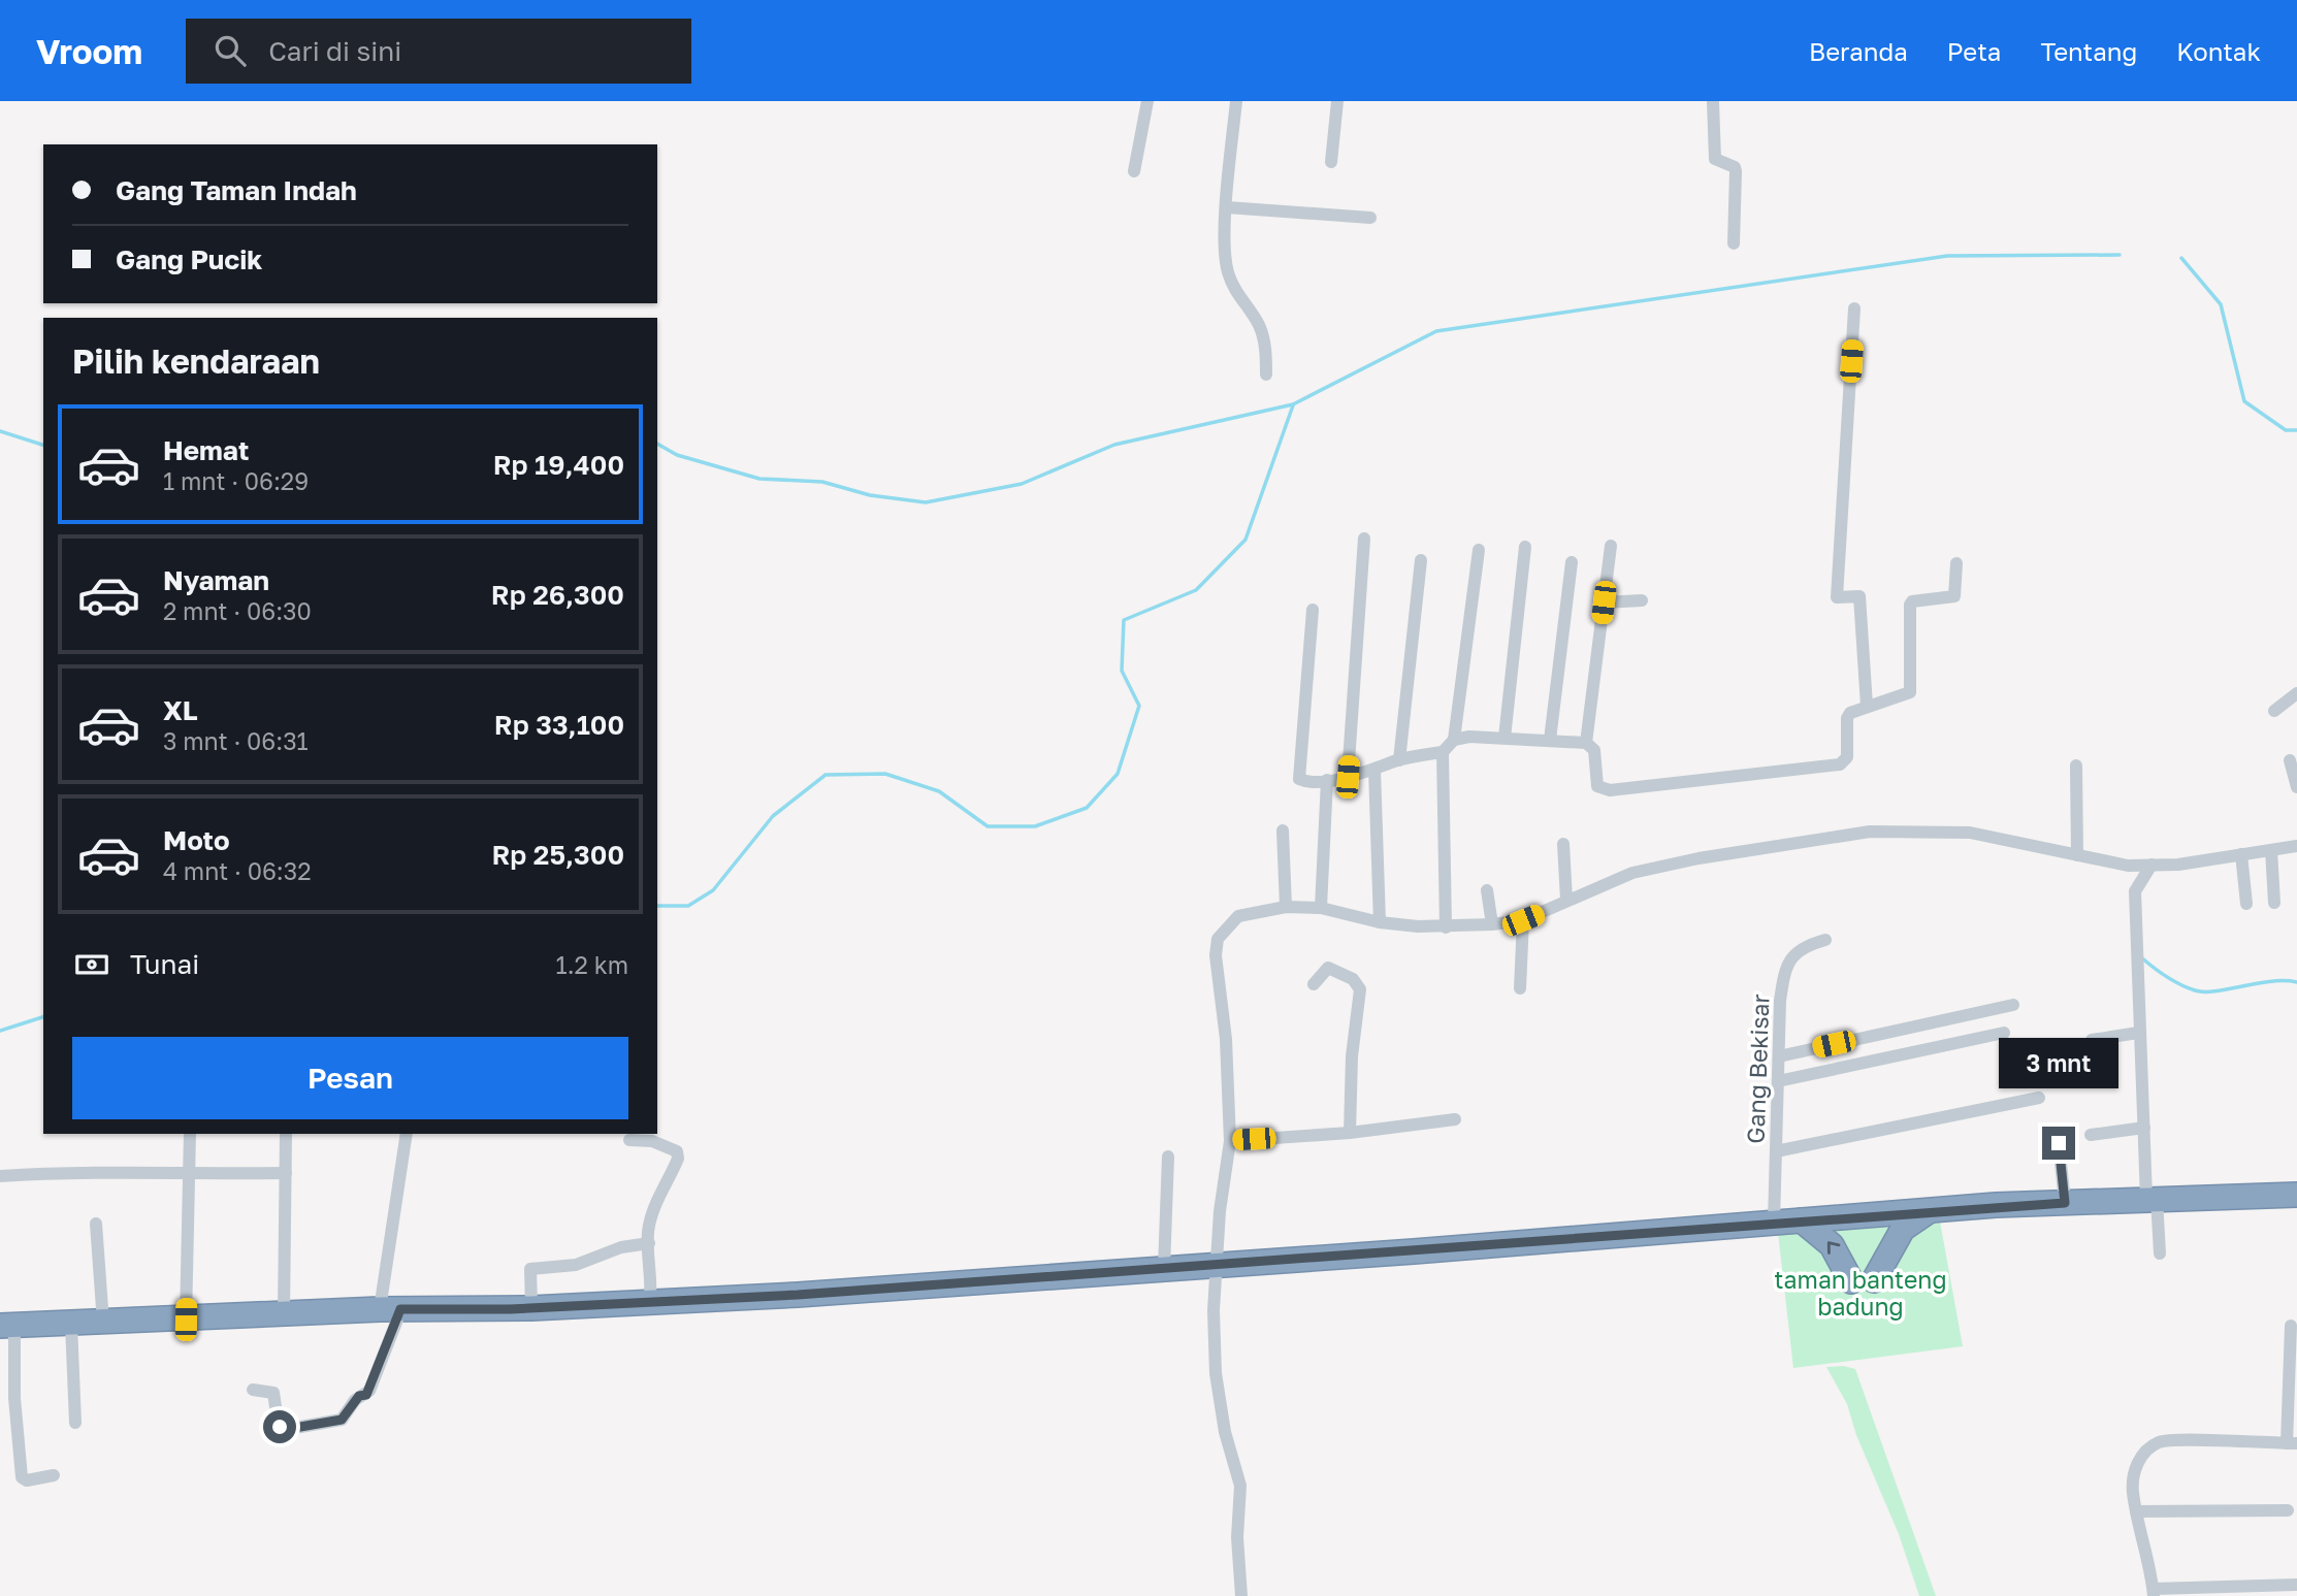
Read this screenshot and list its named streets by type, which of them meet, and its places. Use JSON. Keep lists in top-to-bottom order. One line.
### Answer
{"streets":{"street":["Gang Bekisar"]},"parks":["taman banteng badung"],"page":{"header":"Vroom","search":"Cari di sini","nav":["Beranda","Peta","Tentang","Kontak"],"banner":["Gang Taman Indah","Gang Pucik"],"heading":"Pilih kendaraan","list":[{"name":"Hemat","note":"1 mnt · 06:29","value":"Rp 19,400"},{"name":"Nyaman","note":"2 mnt · 06:30","value":"Rp 26,300"},{"name":"XL","note":"3 mnt · 06:31","value":"Rp 33,100"},{"name":"Moto","note":"4 mnt · 06:32","value":"Rp 25,300"}],"pay":["Tunai","1.2 km"],"buttons":"Pesan","bubble":"3 mnt"}}
